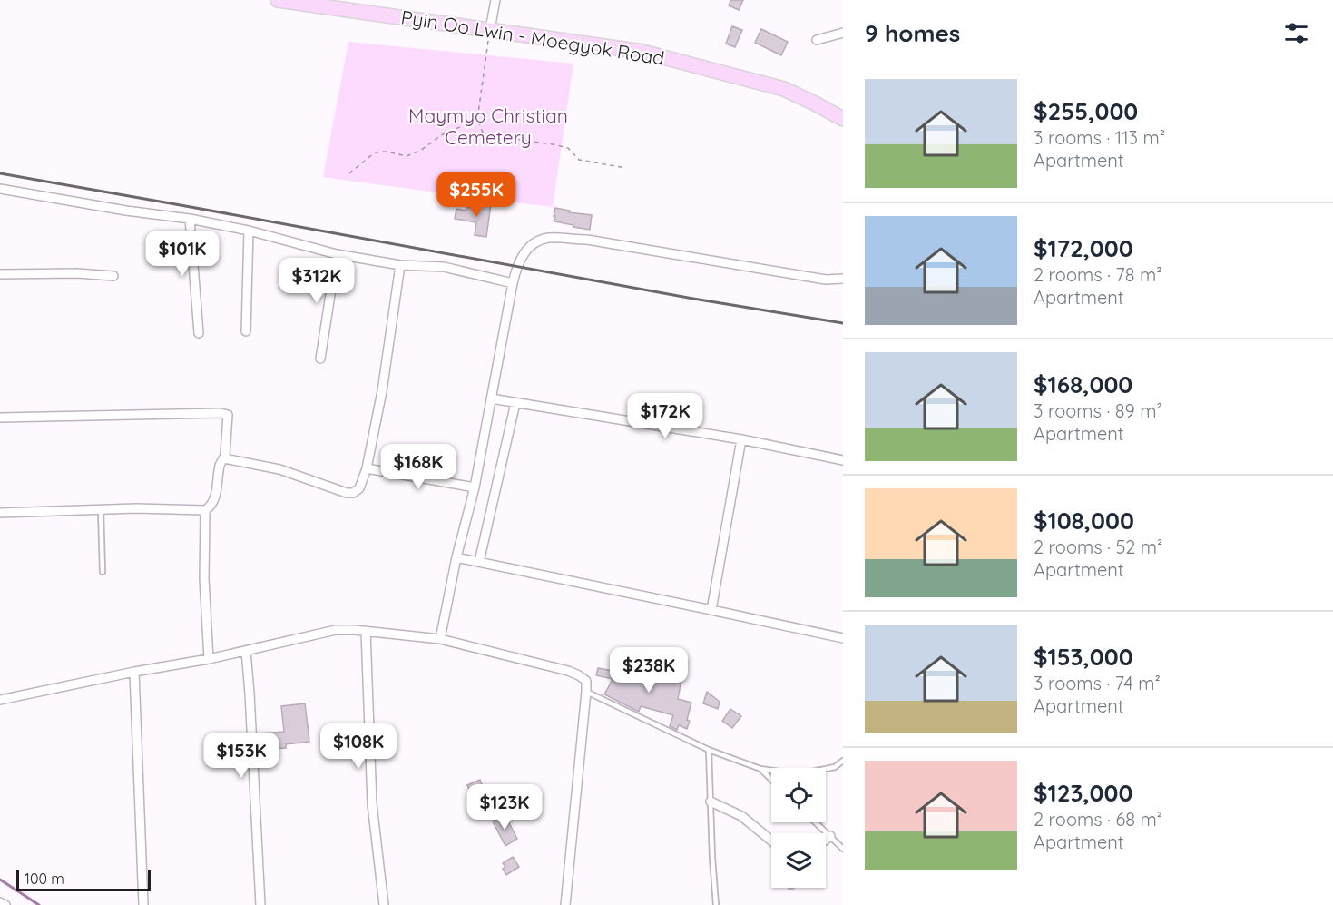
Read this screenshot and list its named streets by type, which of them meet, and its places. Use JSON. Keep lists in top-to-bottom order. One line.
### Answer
{"streets":{"main road":["Pyin Oo Lwin - Moegyok Road"]},"parks":["Maymyo Christian Cemetery"],"scale_bar":"100 m","page":{"heading":"9 homes","list":[{"name":"$255,000","note":"3 rooms · 113 m² · Apartment"},{"name":"$172,000","note":"2 rooms · 78 m² · Apartment"},{"name":"$168,000","note":"3 rooms · 89 m² · Apartment"},{"name":"$108,000","note":"2 rooms · 52 m² · Apartment"},{"name":"$153,000","note":"3 rooms · 74 m² · Apartment"},{"name":"$123,000","note":"2 rooms · 68 m² · Apartment"}],"price":["$255K","$101K","$312K","$172K","$168K","$238K","$108K","$153K","$123K"],"scale":"100 m"}}
